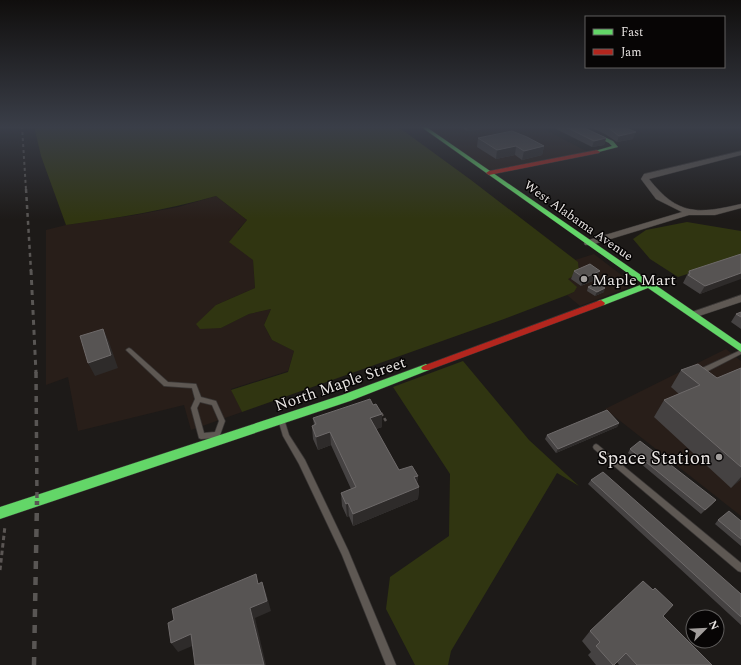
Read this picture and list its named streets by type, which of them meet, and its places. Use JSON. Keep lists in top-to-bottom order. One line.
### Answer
{"streets":{"street":["West Alabama Avenue","North Maple Street"]},"crossings":[["West Alabama Avenue","North Maple Street"]],"places":["Maple Mart","Space Station"],"legend":["Fast","Jam"],"north":"top right"}
